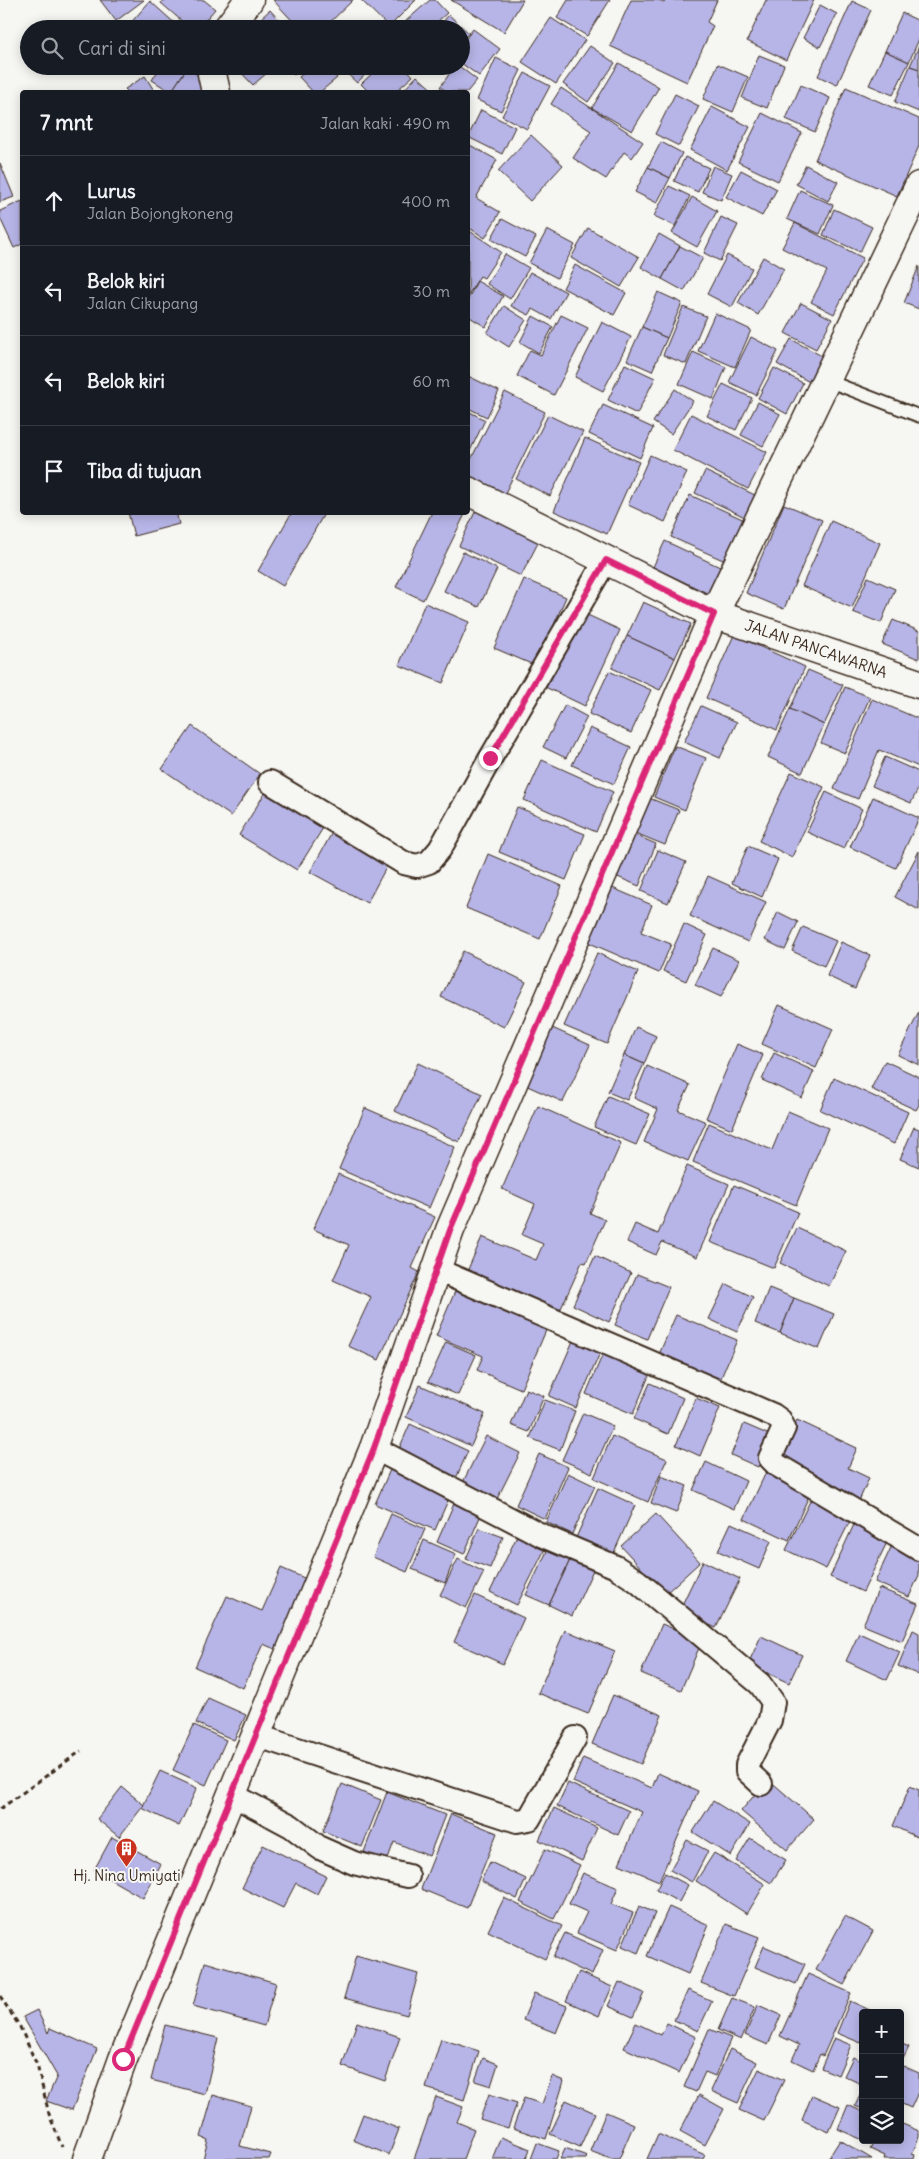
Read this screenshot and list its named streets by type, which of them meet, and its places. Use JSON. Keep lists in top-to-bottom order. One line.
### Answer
{"streets":{"main road":["JALAN PANCAWARNA"]},"places":{"building":["Hj. Nina Umiyati"]},"page":{"search":"Cari di sini","heading":["7 mnt","Jalan kaki · 490 m"],"list":[["Lurus","Jalan Bojongkoneng","400 m"],["Belok kiri","Jalan Cikupang","30 m"],["Belok kiri","60 m"],"Tiba di tujuan"],"map_buttons":["+","−"]}}
